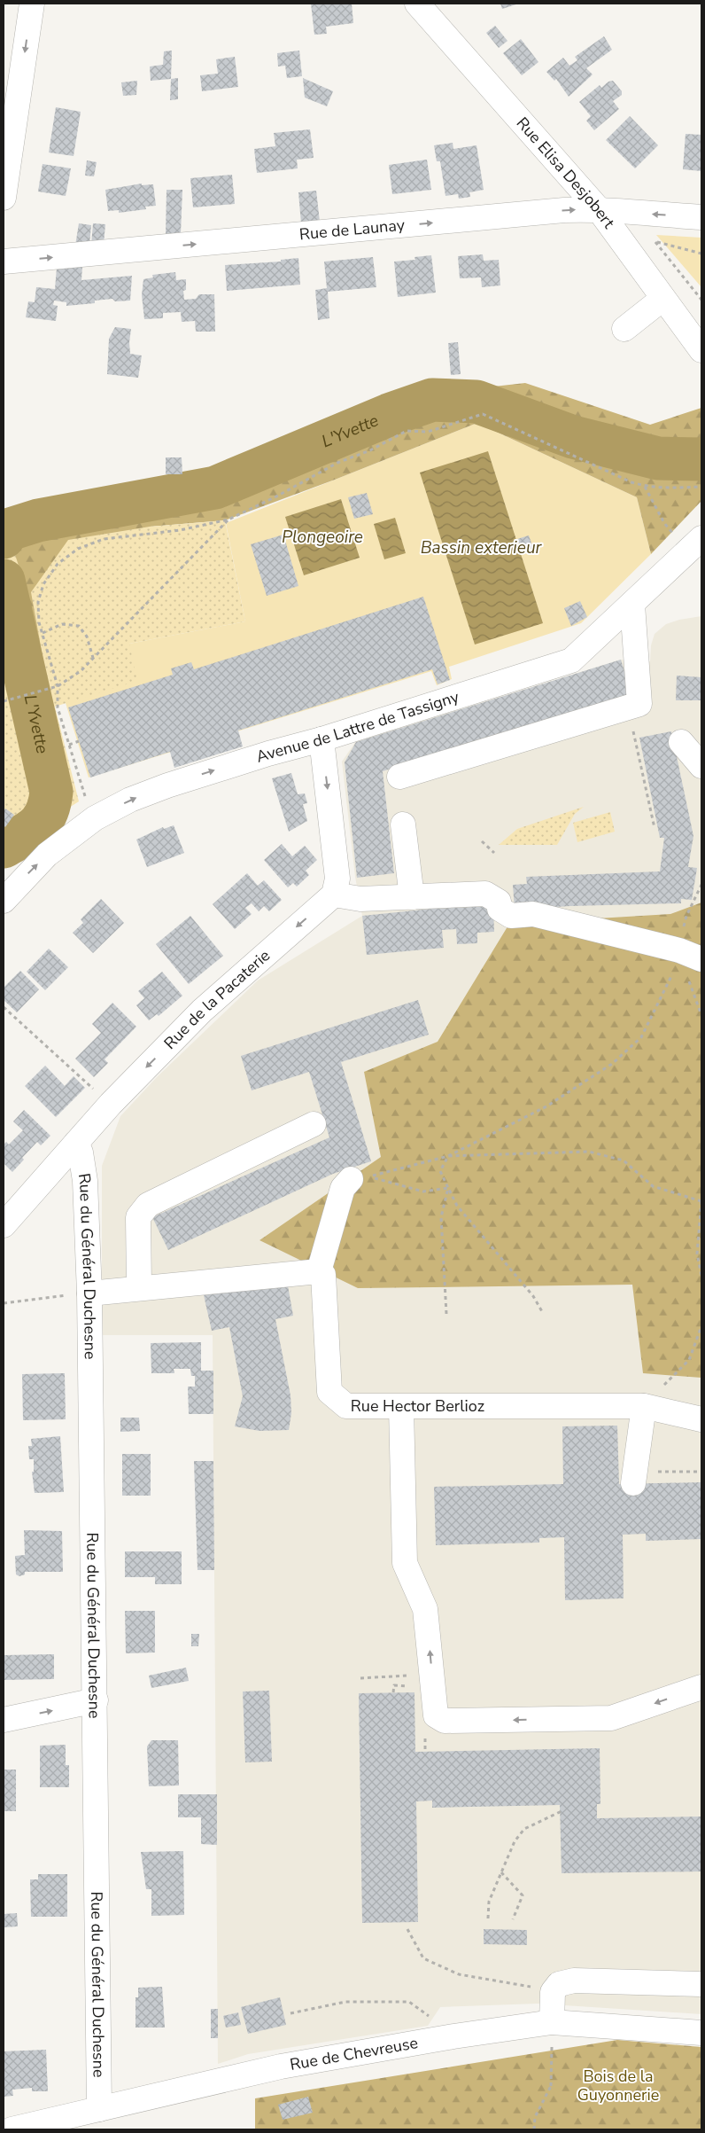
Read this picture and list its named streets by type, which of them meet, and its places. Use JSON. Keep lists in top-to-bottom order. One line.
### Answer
{"streets":{"street":["Rue Elisa Desjobert","Rue de Launay","Avenue de Lattre de Tassigny","Rue de la Pacaterie","Rue du Général Duchesne","Rue Hector Berlioz","Rue de Chevreuse"]},"crossings":[["Rue Elisa Desjobert","Rue de Launay"],["Rue de la Pacaterie","Rue du Général Duchesne"],["Rue du Général Duchesne","Rue de Chevreuse"]],"one_way":["Avenue de Lattre de Tassigny","Rue de la Pacaterie"],"water":["L'Yvette","Plongeoire","Bassin exterieur"],"parks":["Bois de la Guyonnerie"]}
